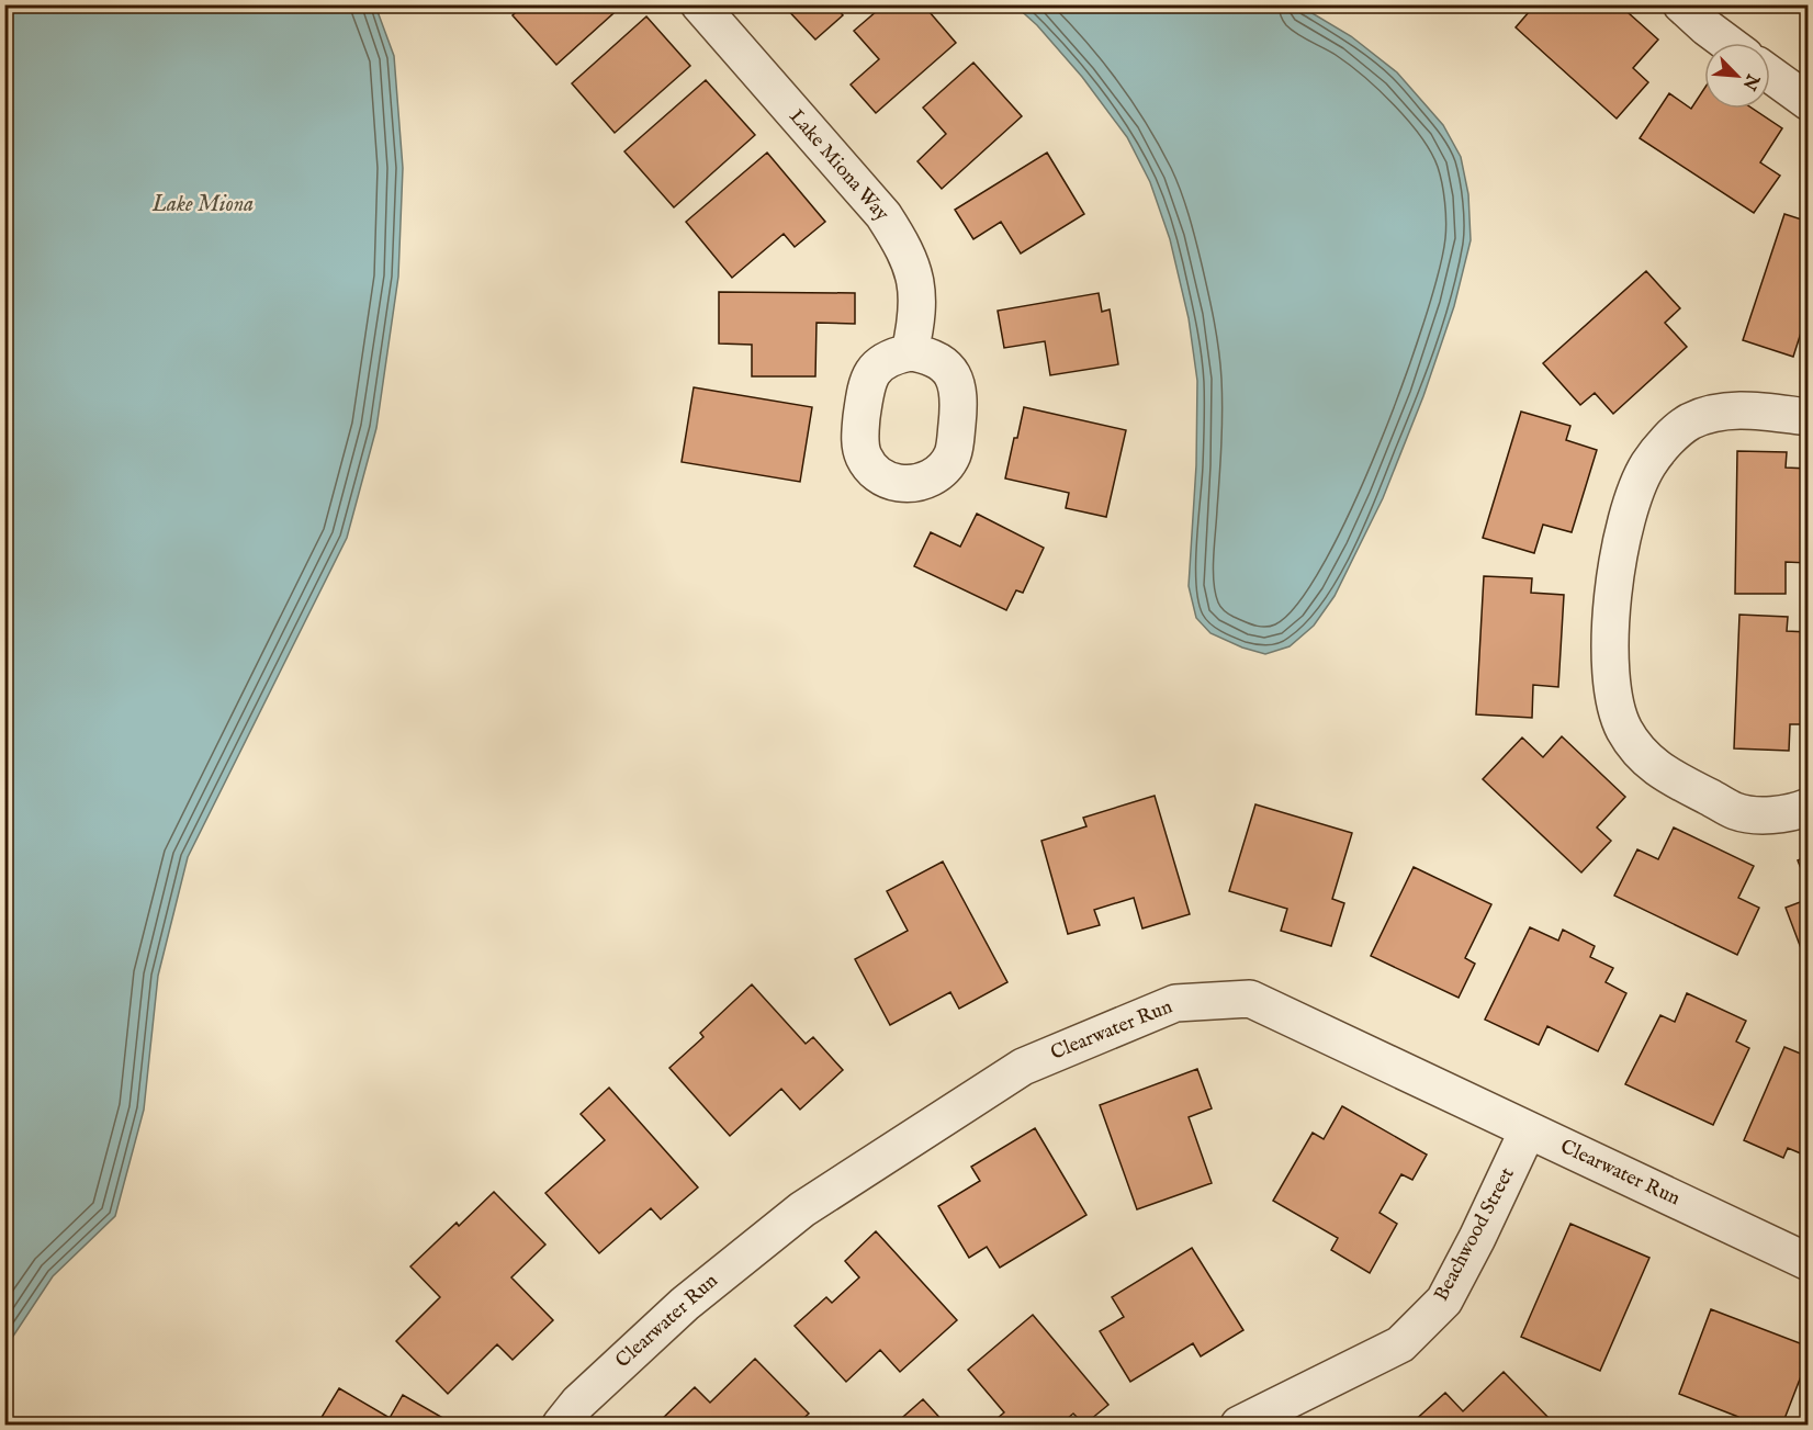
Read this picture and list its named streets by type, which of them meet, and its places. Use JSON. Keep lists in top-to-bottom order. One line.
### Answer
{"streets":{"street":["Lake Miona Way","Clearwater Run","Beachwood Street"]},"crossings":[["Clearwater Run","Beachwood Street"]],"water":["Lake Miona"],"north":"bottom right"}
